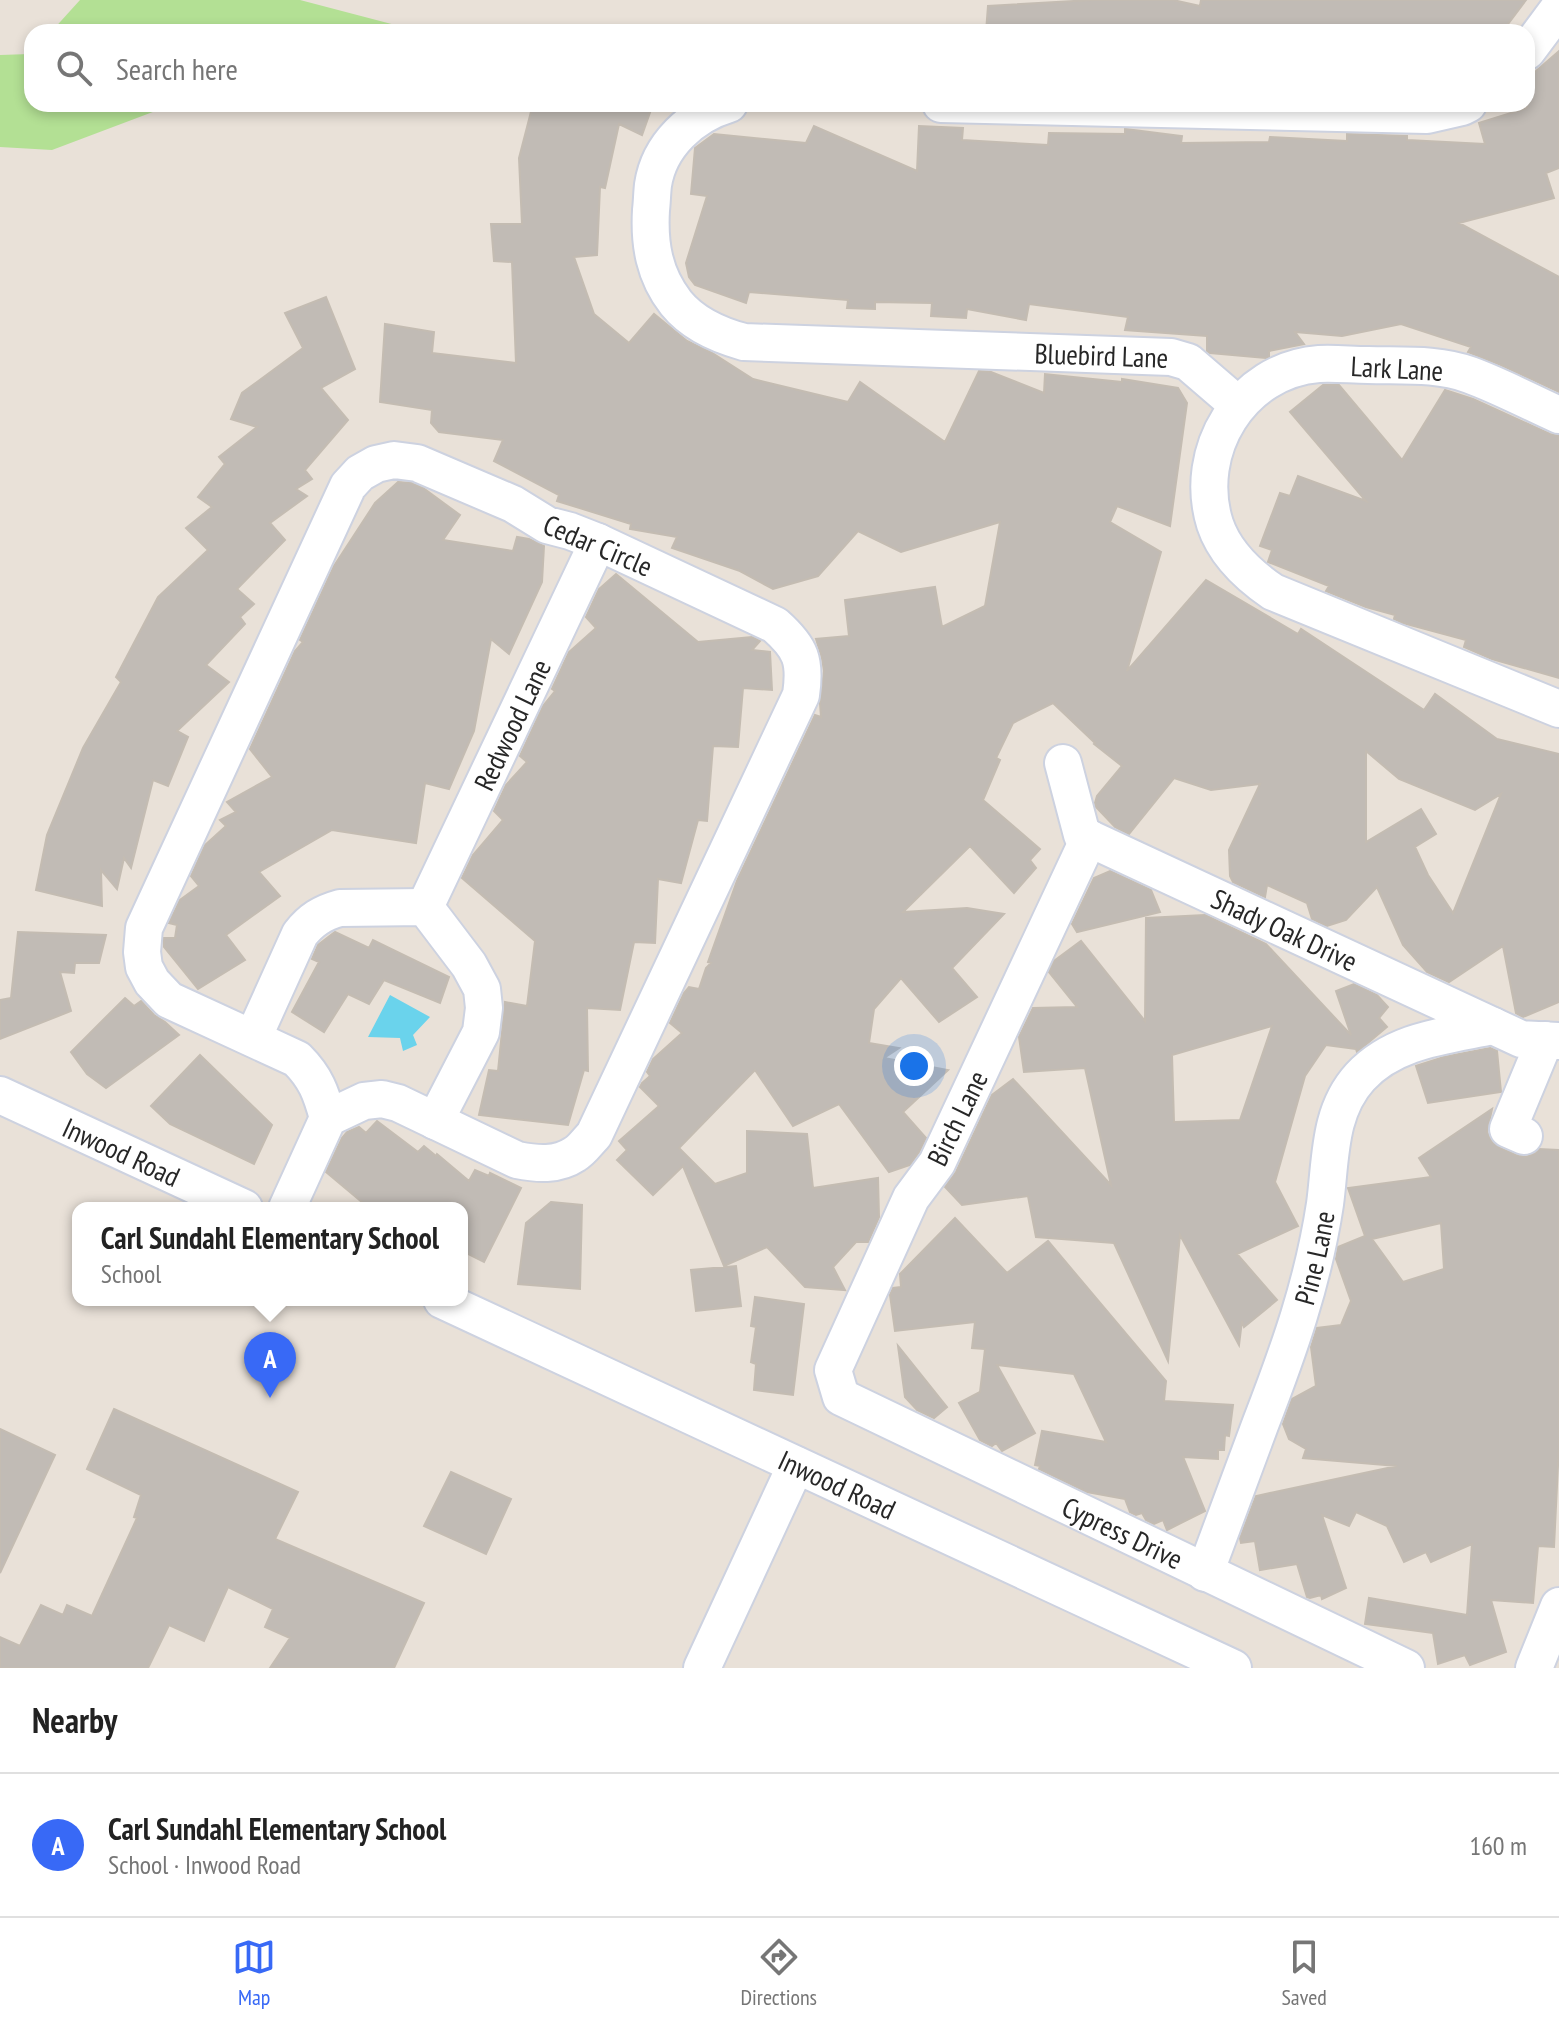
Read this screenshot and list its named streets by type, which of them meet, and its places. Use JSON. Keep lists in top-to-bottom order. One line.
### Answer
{"streets":{"street":["Bluebird Lane","Lark Lane","Cedar Circle","Redwood Lane","Shady Oak Drive","Birch Lane","Inwood Road","Pine Lane","Cypress Drive"]},"crossings":[["Bluebird Lane","Lark Lane"],["Cedar Circle","Redwood Lane"],["Shady Oak Drive","Birch Lane"],["Shady Oak Drive","Pine Lane"],["Birch Lane","Cypress Drive"],["Pine Lane","Cypress Drive"]],"page":{"search":"Search here","popup":["Carl Sundahl Elementary School","School"],"pins":"A","heading":"Nearby","list":[{"mark":"A","name":"Carl Sundahl Elementary School","note":"School · Inwood Road","value":"160 m"}],"nav":["Map","Directions","Saved"]}}
